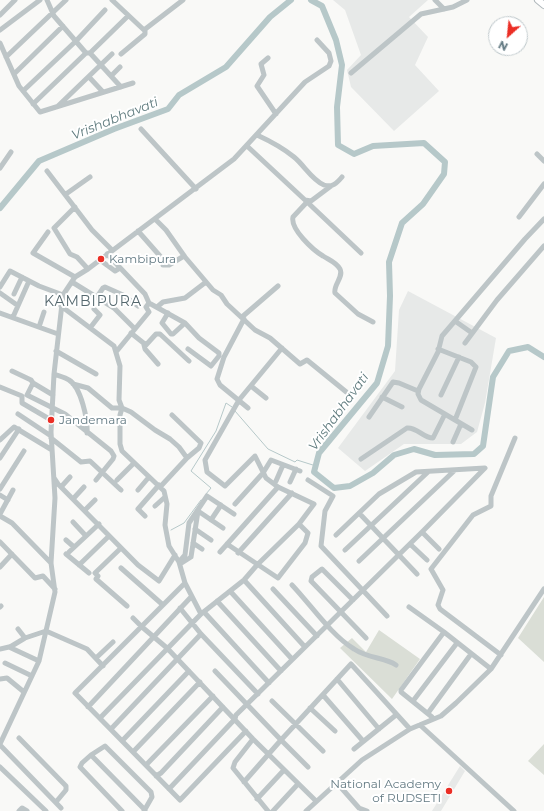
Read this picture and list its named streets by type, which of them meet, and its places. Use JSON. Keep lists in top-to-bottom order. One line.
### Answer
{"districts":["KAMBIPURA"],"water":["Vrishabhavati"],"places":["Kambipura","Jandemara","National Academy of RUDSETI"],"north":"bottom left"}
